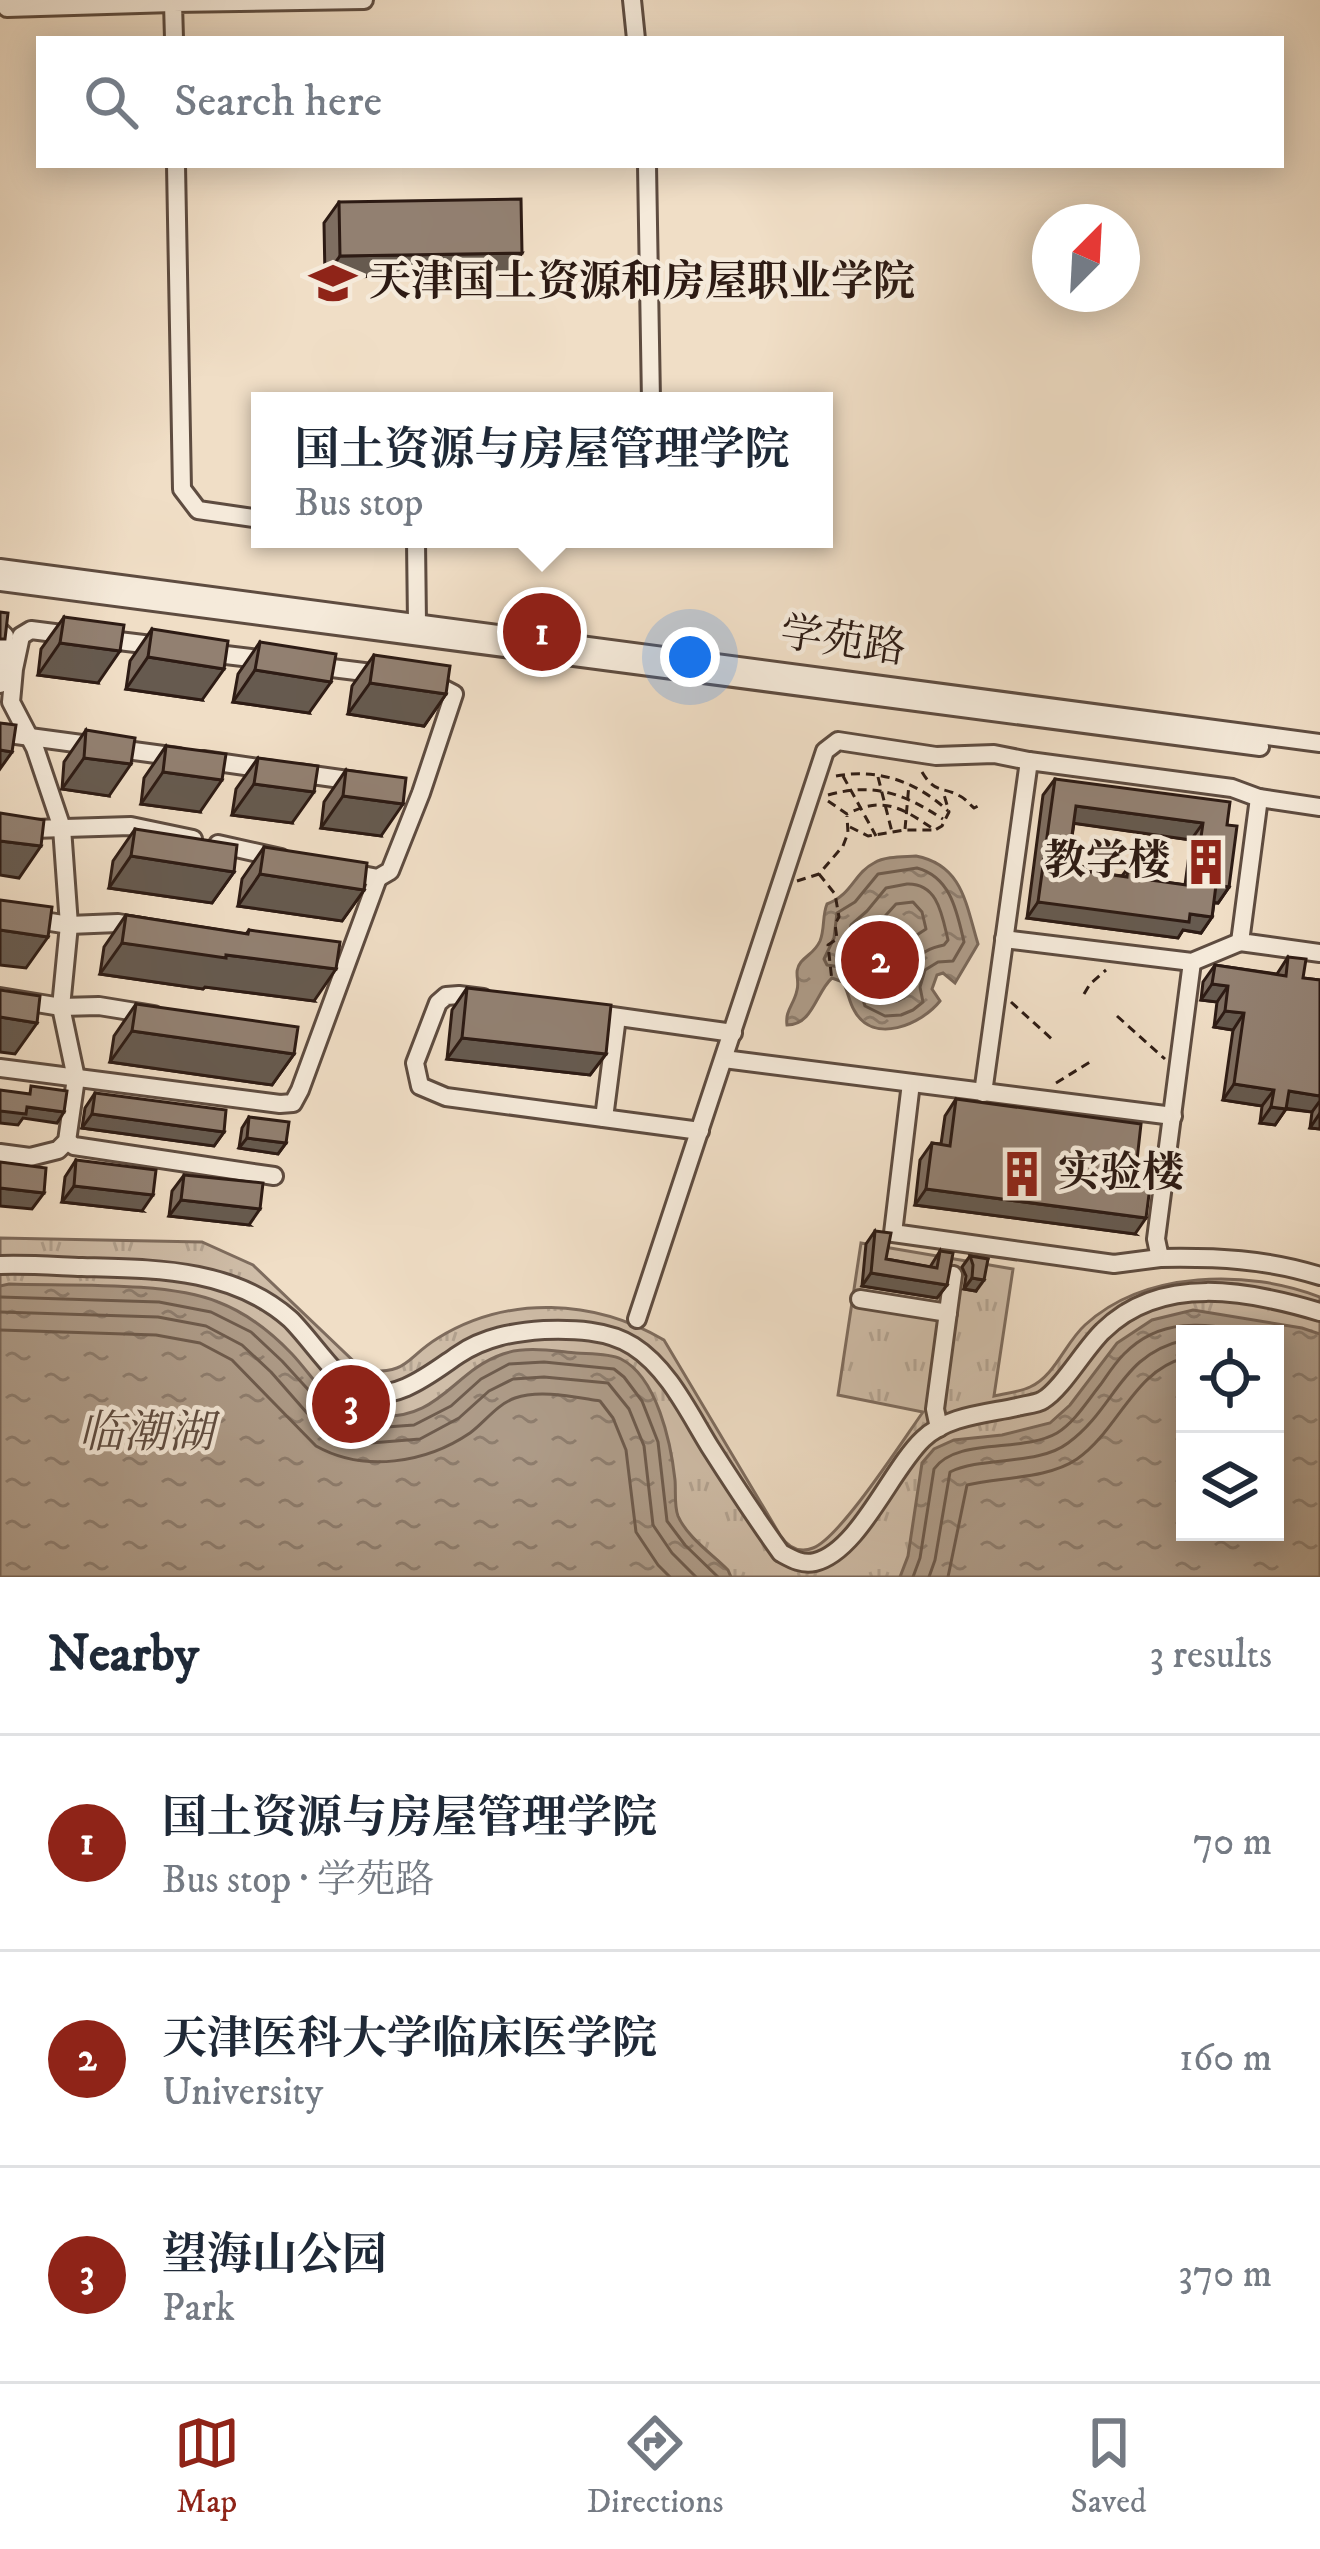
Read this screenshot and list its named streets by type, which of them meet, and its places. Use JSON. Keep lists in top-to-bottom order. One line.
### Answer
{"streets":{"street":["学苑路"]},"water":["临潮湖"],"places":{"school or university":["天津国土资源和房屋职业学院"],"building":["教学楼","实验楼"]},"north":"top right","page":{"search":"Search here","popup":["国土资源与房屋管理学院","Bus stop"],"pins":["1","2","3"],"heading":["Nearby","3 results"],"list":[{"mark":"1","name":"国土资源与房屋管理学院","note":"Bus stop · 学苑路","value":"70 m"},{"mark":"2","name":"天津医科大学临床医学院","note":"University","value":"160 m"},{"mark":"3","name":"望海山公园","note":"Park","value":"370 m"}],"nav":["Map","Directions","Saved"]}}
